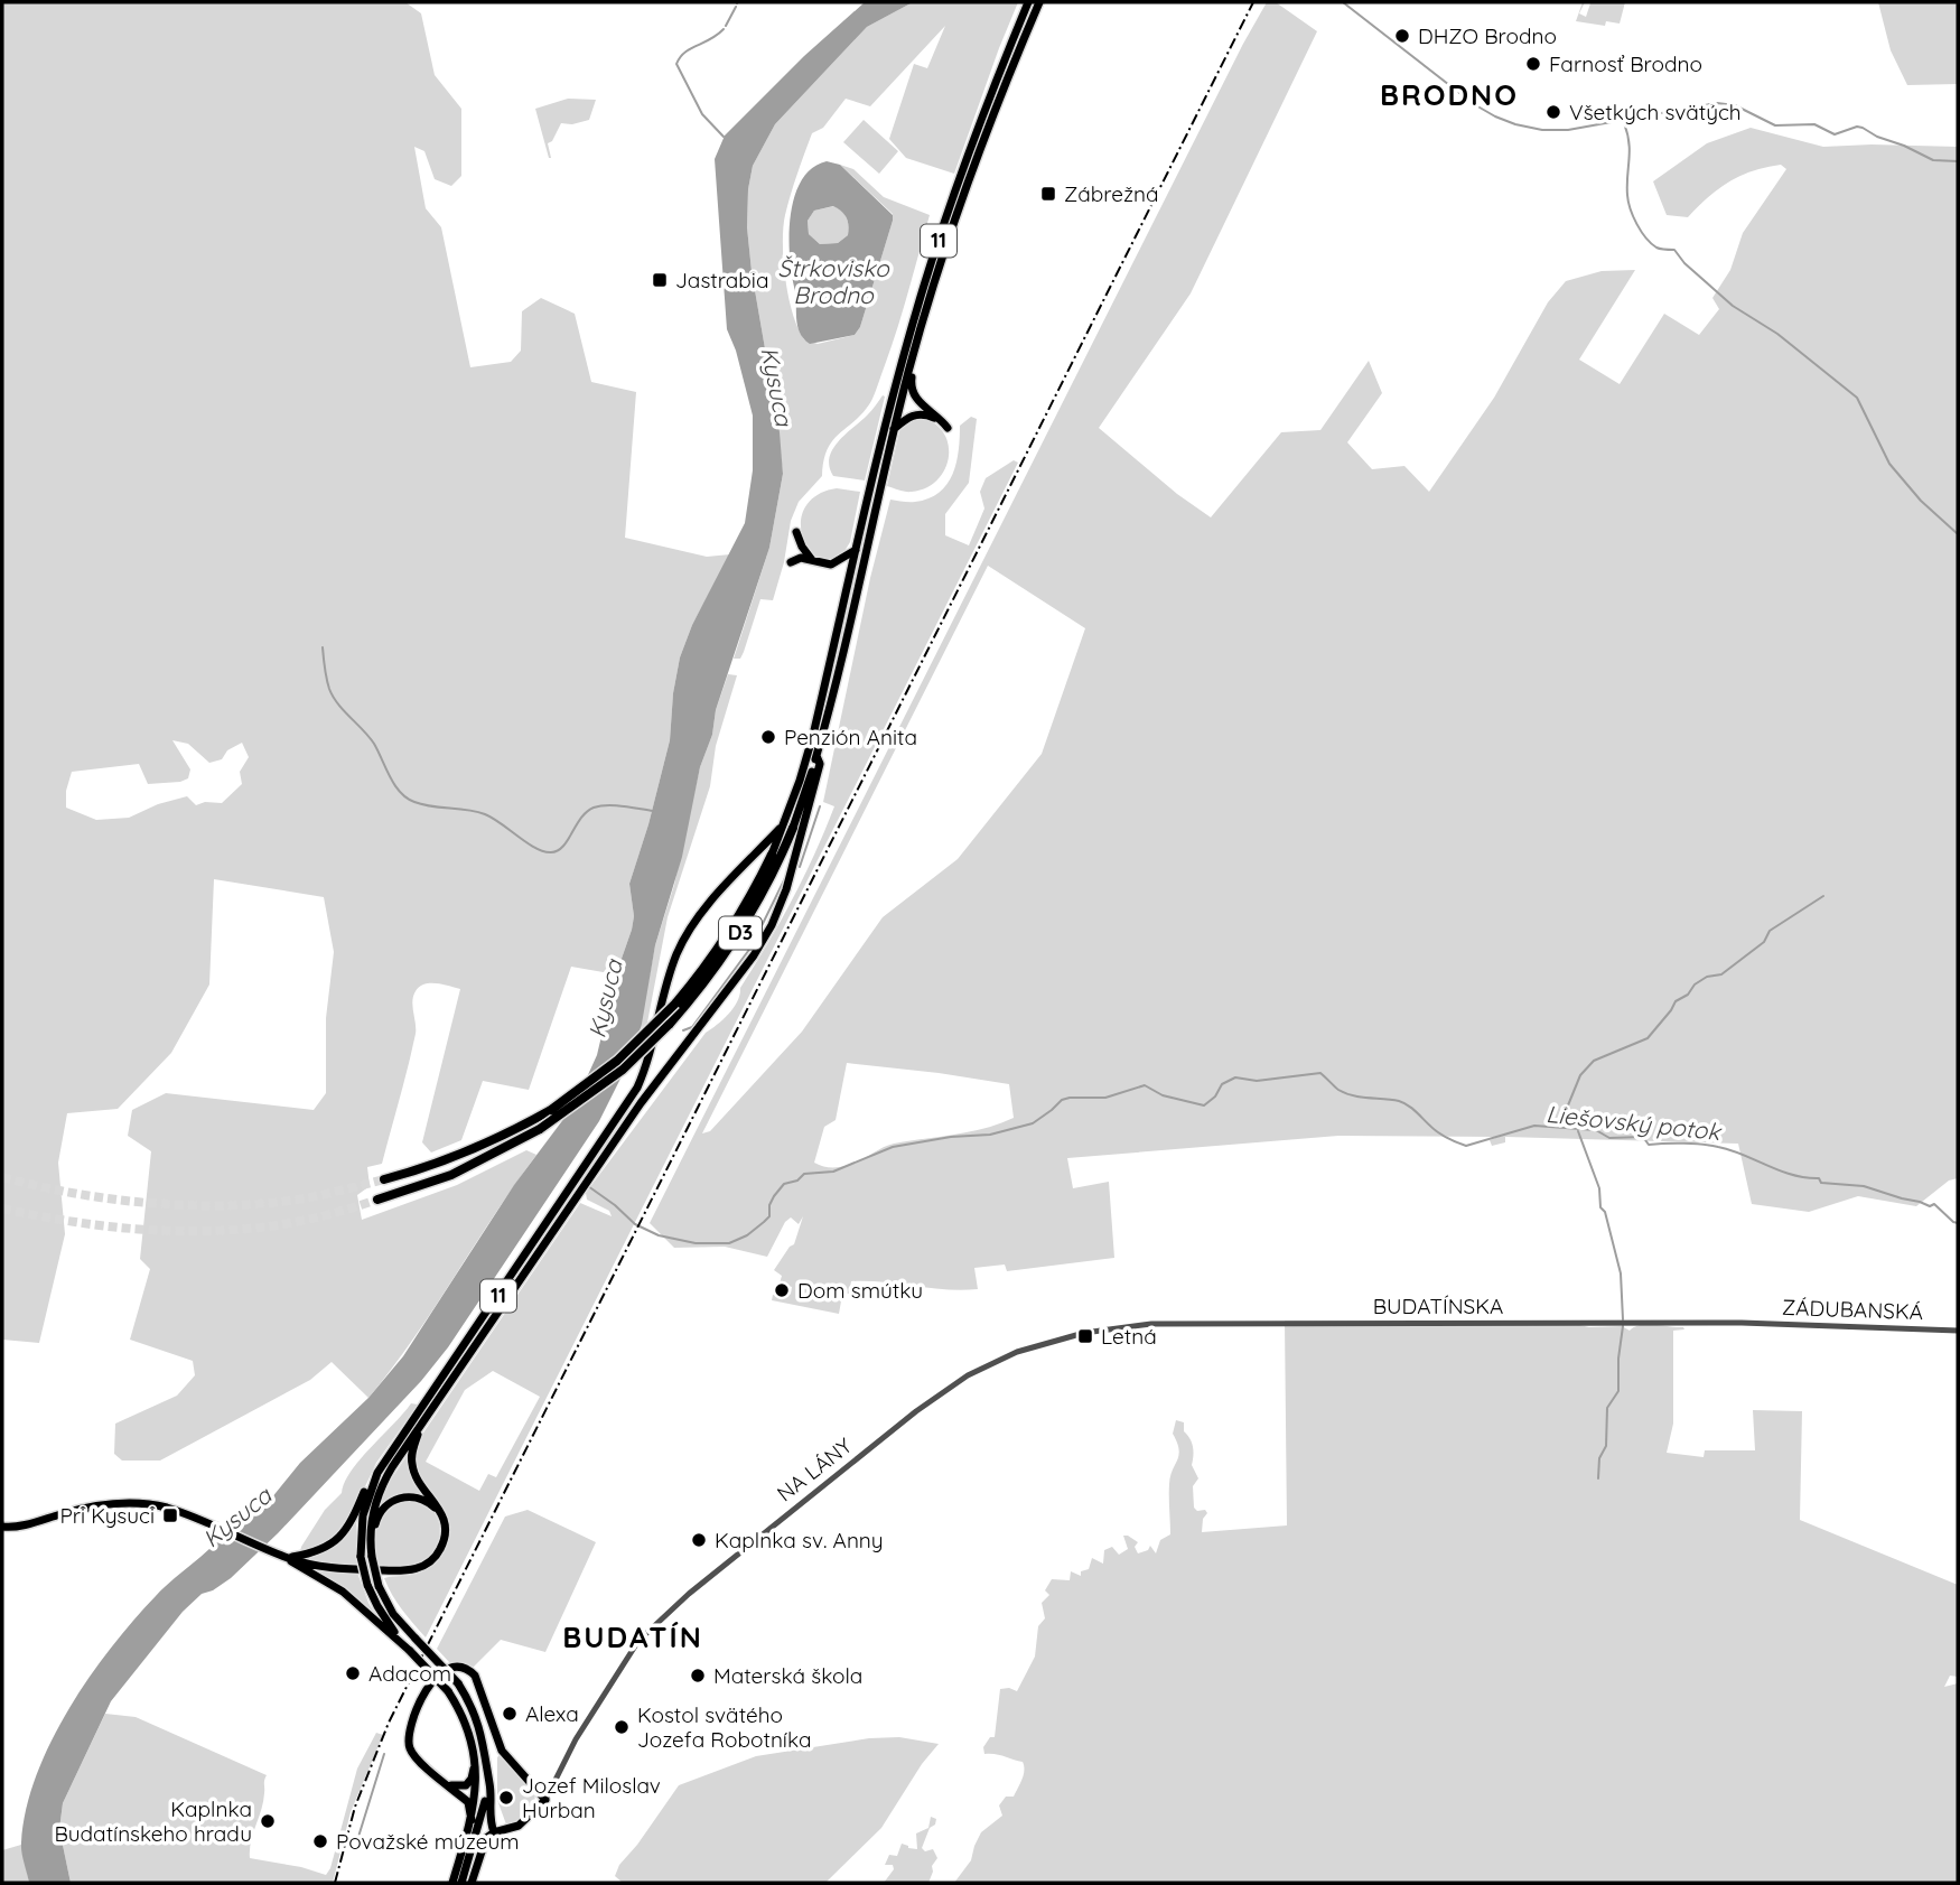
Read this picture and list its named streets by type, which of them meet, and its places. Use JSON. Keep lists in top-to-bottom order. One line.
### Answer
{"streets":{"highway":["D3"],"main road":["11","NA LÁNY"],"street":["BUDATÍNSKA","ZÁDUBANSKÁ"]},"crossings":[["11","D3"],["BUDATÍNSKA","ZÁDUBANSKÁ"],["BUDATÍNSKA","NA LÁNY"]],"districts":["BRODNO","BUDATÍN"],"water":["Štrkovisko Brodno","Kysuca","Liešovský potok"],"places":{"other":["DHZO Brodno","Farnosť Brodno","Všetkých svätých","Penzión Anita","Dom smútku","Kaplnka sv. Anny","Adacom","Materská škola","Alexa","Kostol svätého Jozefa Robotníka","Jozef Miloslav Hurban","Kaplnka Budatínskeho hradu","Považské múzeum"],"transit":["Zábrežná","Jastrabia","Letná","Pri Kysuci"]}}
